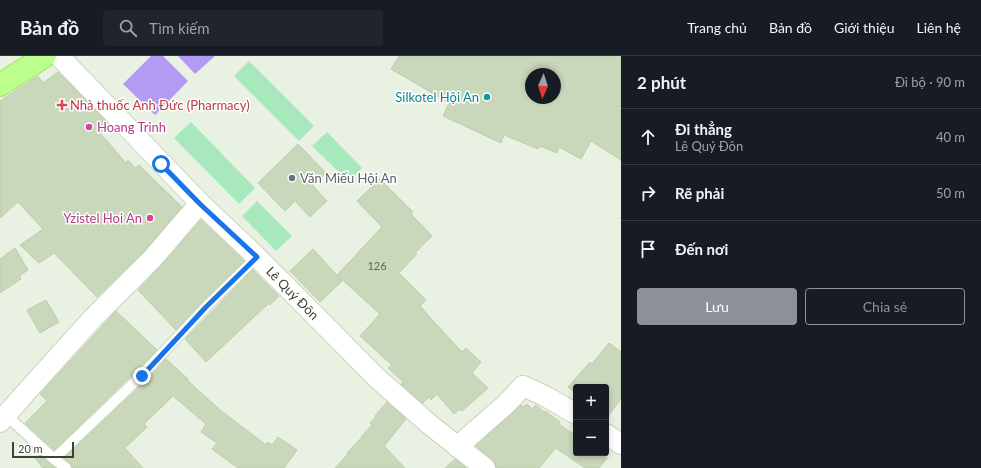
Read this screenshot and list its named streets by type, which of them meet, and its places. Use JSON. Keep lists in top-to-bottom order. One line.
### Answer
{"streets":{"street":["Lê Quý Đôn"]},"places":{"other":["Silkotel Hội An","Hoang Trinh","Văn Miếu Hội An","Yzistel Hoi An"],"health":["Nhà thuốc Anh Đức (Pharmacy)"]},"house_numbers":["126"],"scale_bar":"20 m","north":"bottom","page":{"header":"Bản đồ","search":"Tìm kiếm","nav":["Trang chủ","Bản đồ","Giới thiệu","Liên hệ"],"heading":["2 phút","Đi bộ · 90 m"],"list":[["Đi thẳng","Lê Quý Đôn","40 m"],["Rẽ phải","50 m"],"Đến nơi"],"buttons":["Lưu","Chia sẻ"],"map_buttons":["+","−"],"scale":"20 m"}}
